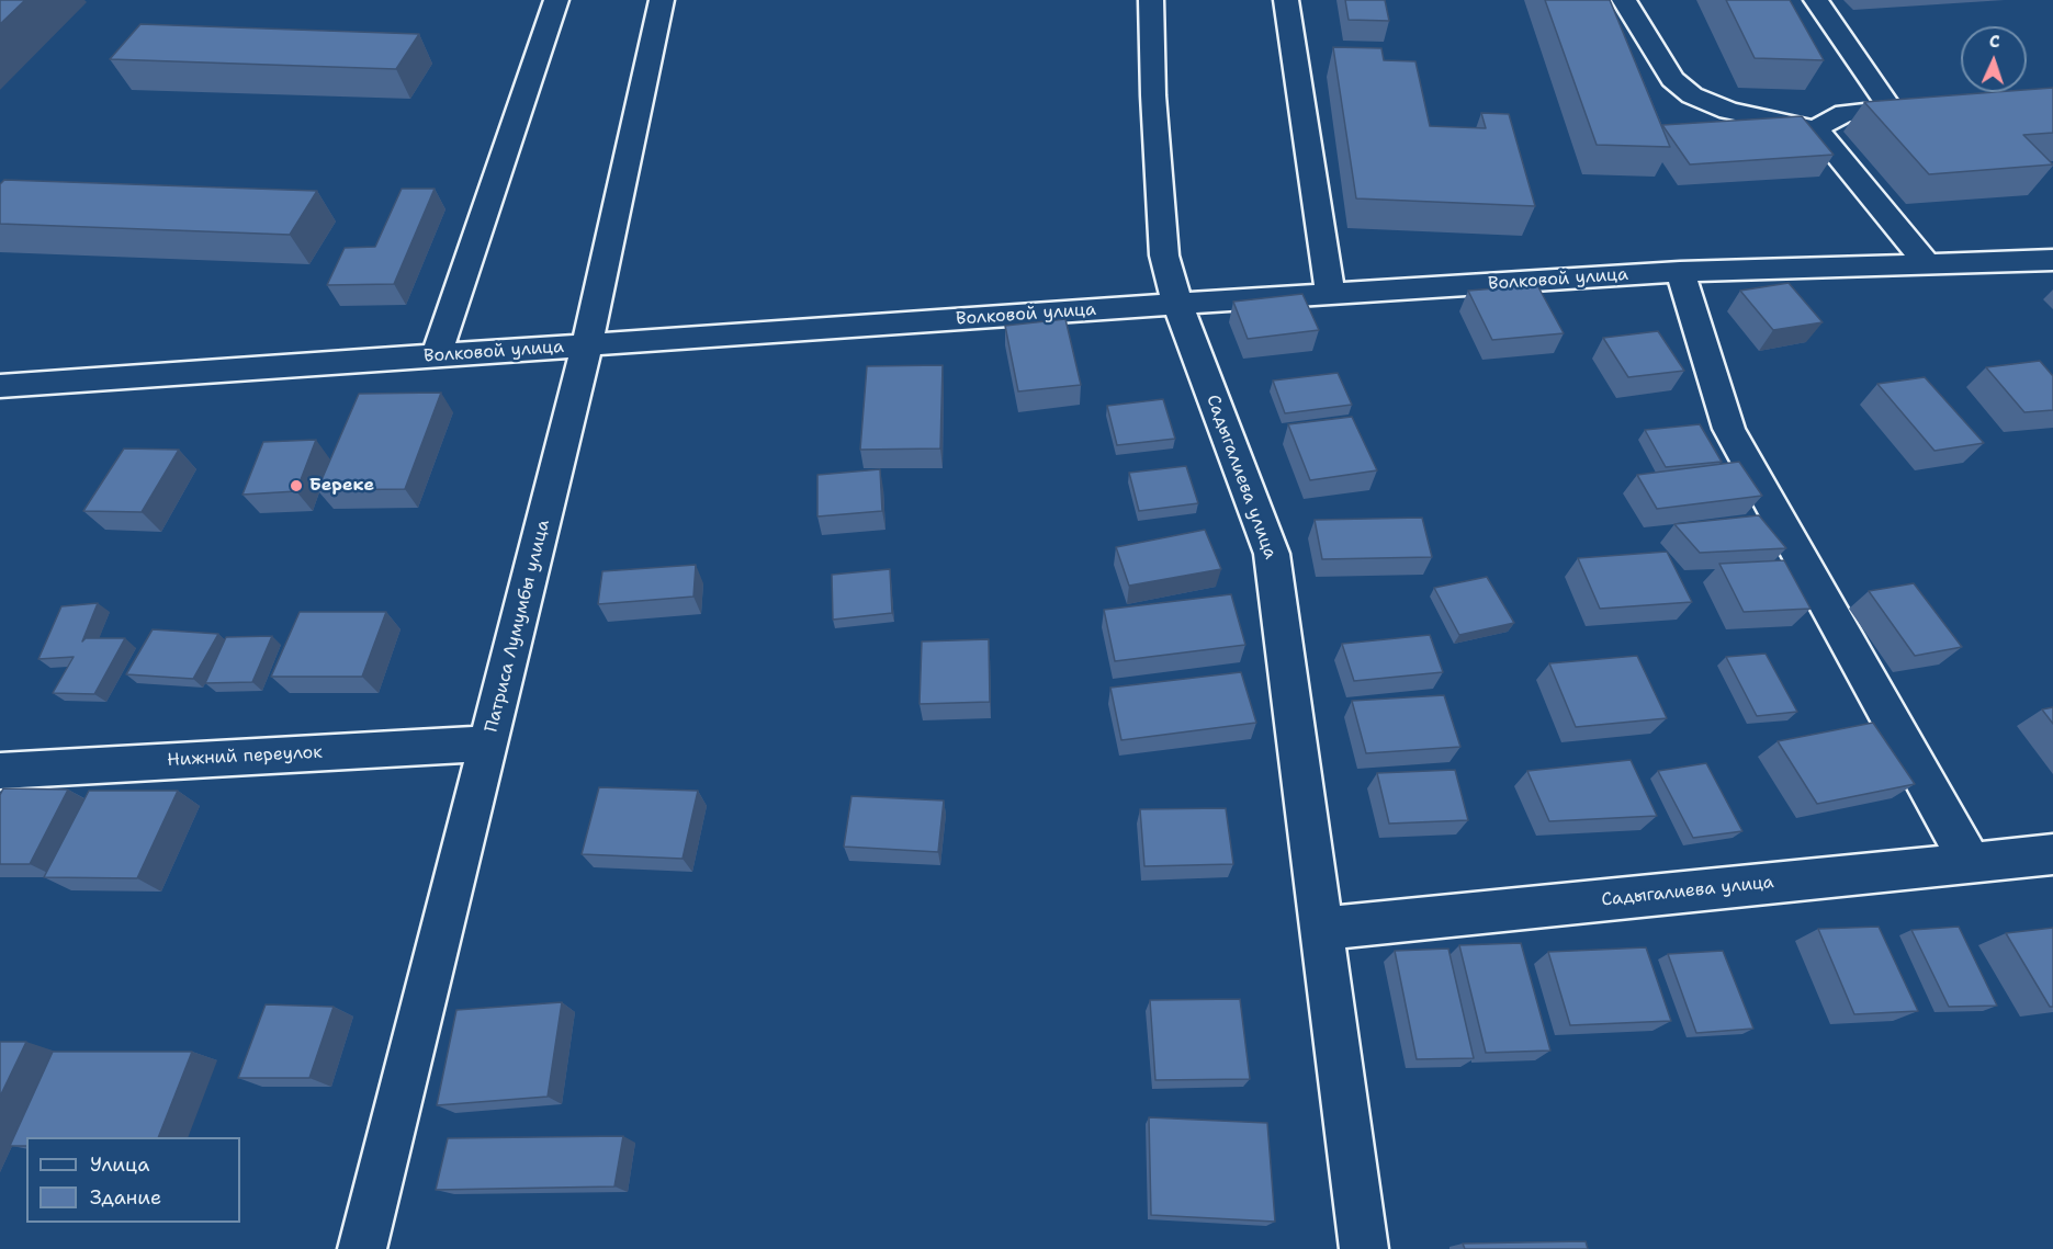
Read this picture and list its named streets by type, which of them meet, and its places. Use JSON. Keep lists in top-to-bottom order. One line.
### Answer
{"streets":{"street":["Волковой улица","Садыгалиева улица","Патриса Лумумбы улица","Нижний переулок"]},"crossings":[["Волковой улица","Садыгалиева улица"],["Волковой улица","Патриса Лумумбы улица"],["Патриса Лумумбы улица","Нижний переулок"]],"places":["Береке"],"legend":["Улица","Здание"],"north":"top"}
